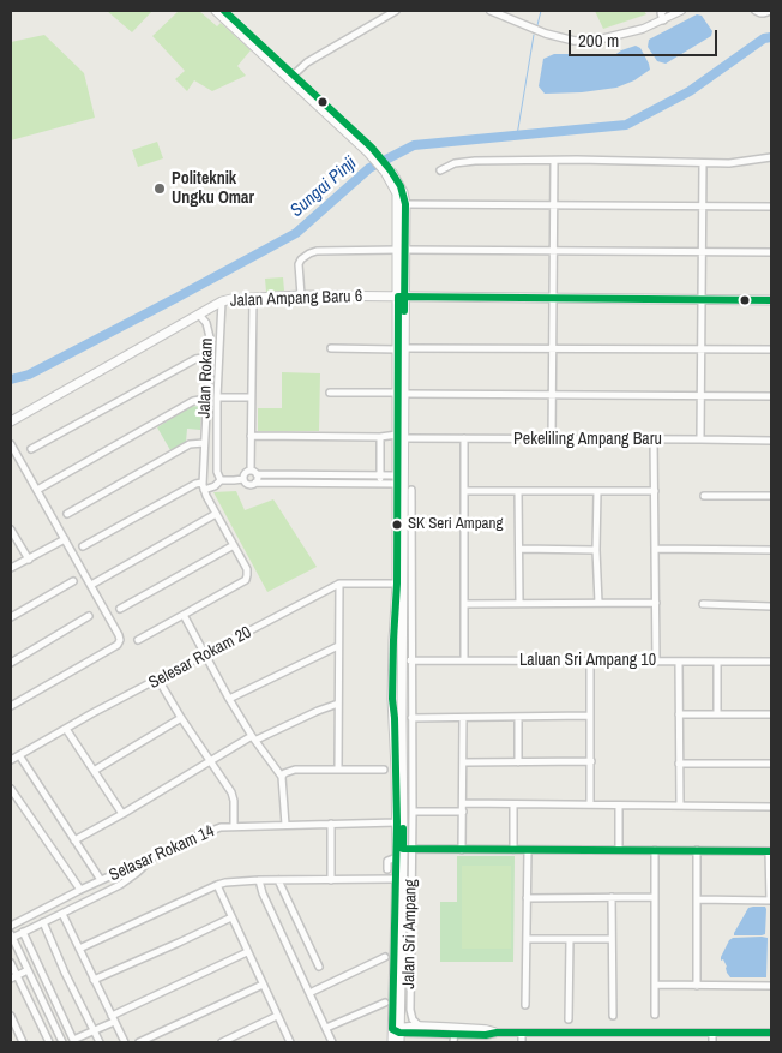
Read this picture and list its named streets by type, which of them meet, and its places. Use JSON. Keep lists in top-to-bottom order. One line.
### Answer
{"streets":{"main road":["Jalan Ampang Baru 6","Jalan Rokam"],"street":["Pekeliling Ampang Baru","Selesar Rokam 20","Laluan Sri Ampang 10","Selasar Rokam 14","Jalan Sri Ampang"]},"crossings":[["Jalan Ampang Baru 6","Jalan Rokam"],["Laluan Sri Ampang 10","Jalan Sri Ampang"]],"water":["Sungai Pinji"],"places":["Politeknik Ungku Omar","SK Seri Ampang"],"scale_bar":"200 m"}
